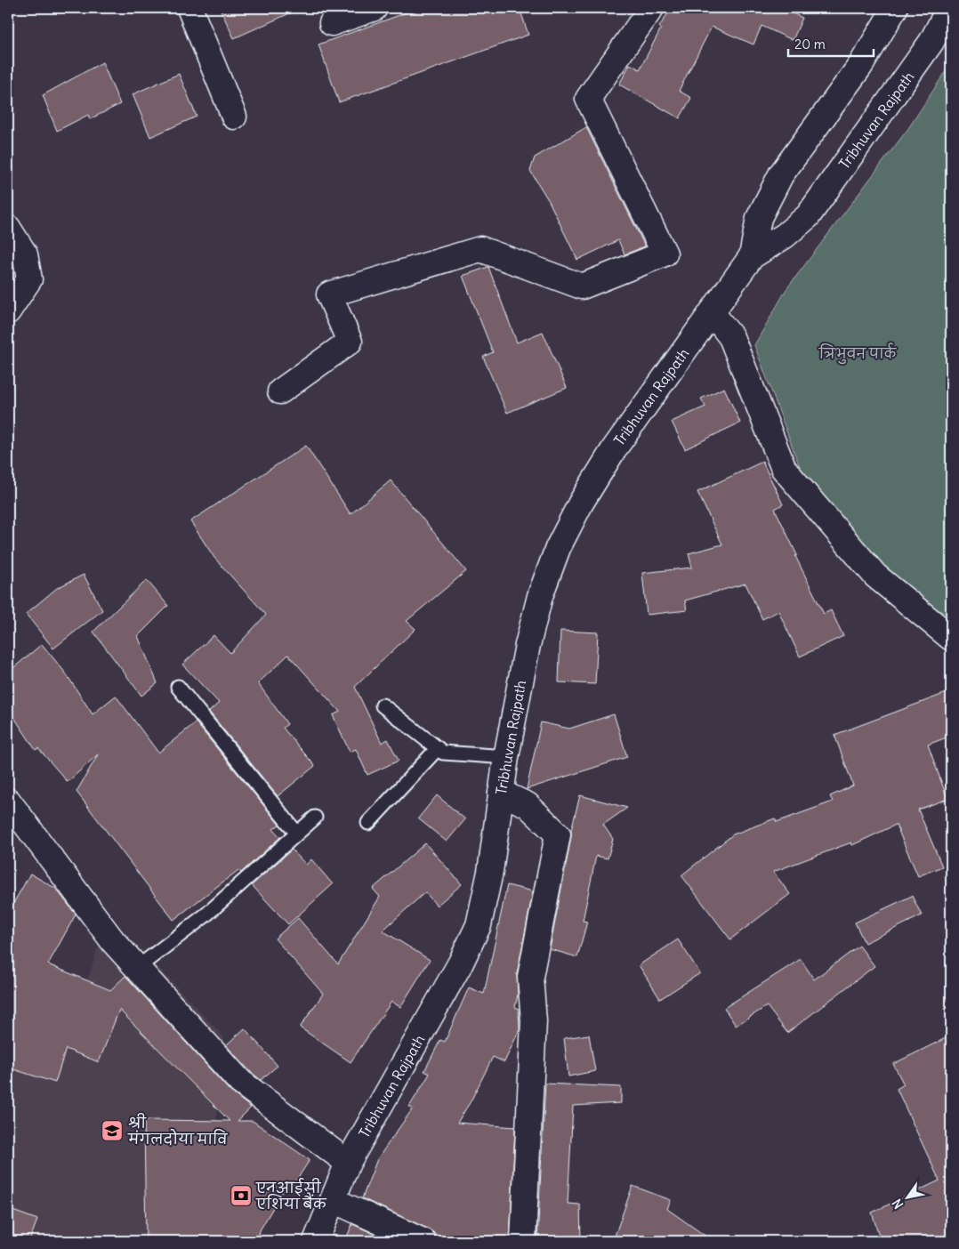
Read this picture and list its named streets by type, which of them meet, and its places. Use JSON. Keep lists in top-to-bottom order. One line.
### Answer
{"streets":{"main road":["Tribhuvan Rajpath"]},"parks":["त्रिभुवन पार्क"],"places":{"school or university":["श्री मंगलदोया मावि"],"bank":["एनआईसी एशिया बैंक"]},"scale_bar":"20 m","north":"bottom left"}
